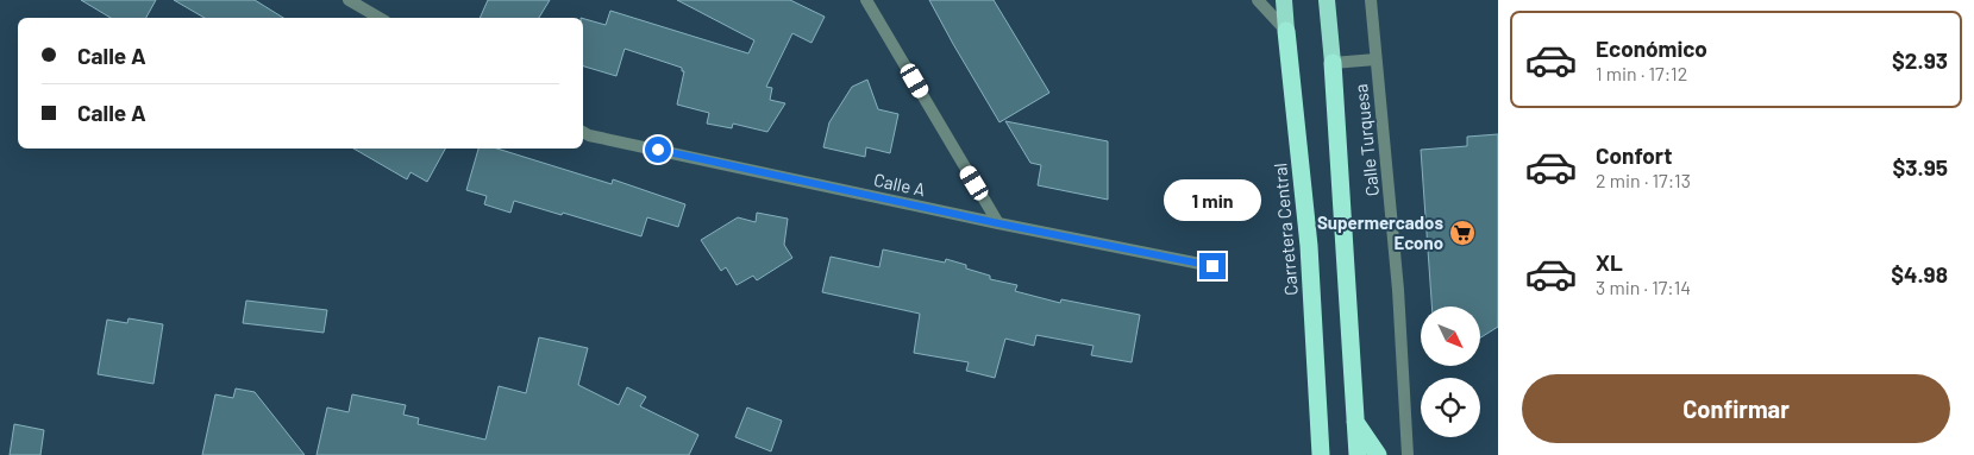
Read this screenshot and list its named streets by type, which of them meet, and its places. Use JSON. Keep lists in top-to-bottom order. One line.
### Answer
{"streets":{"highway":["Carretera Central"],"street":["Calle Turquesa","Calle A"]},"places":{"supermarket":["Supermercados Econo"]},"north":"bottom right","page":{"list":[{"name":"Económico","note":"1 min · 17:12","value":"$2.93"},{"name":"Confort","note":"2 min · 17:13","value":"$3.95"},{"name":"XL","note":"3 min · 17:14","value":"$4.98"}],"banner":["Calle A","Calle A"],"bubble":"1 min","buttons":"Confirmar"}}
